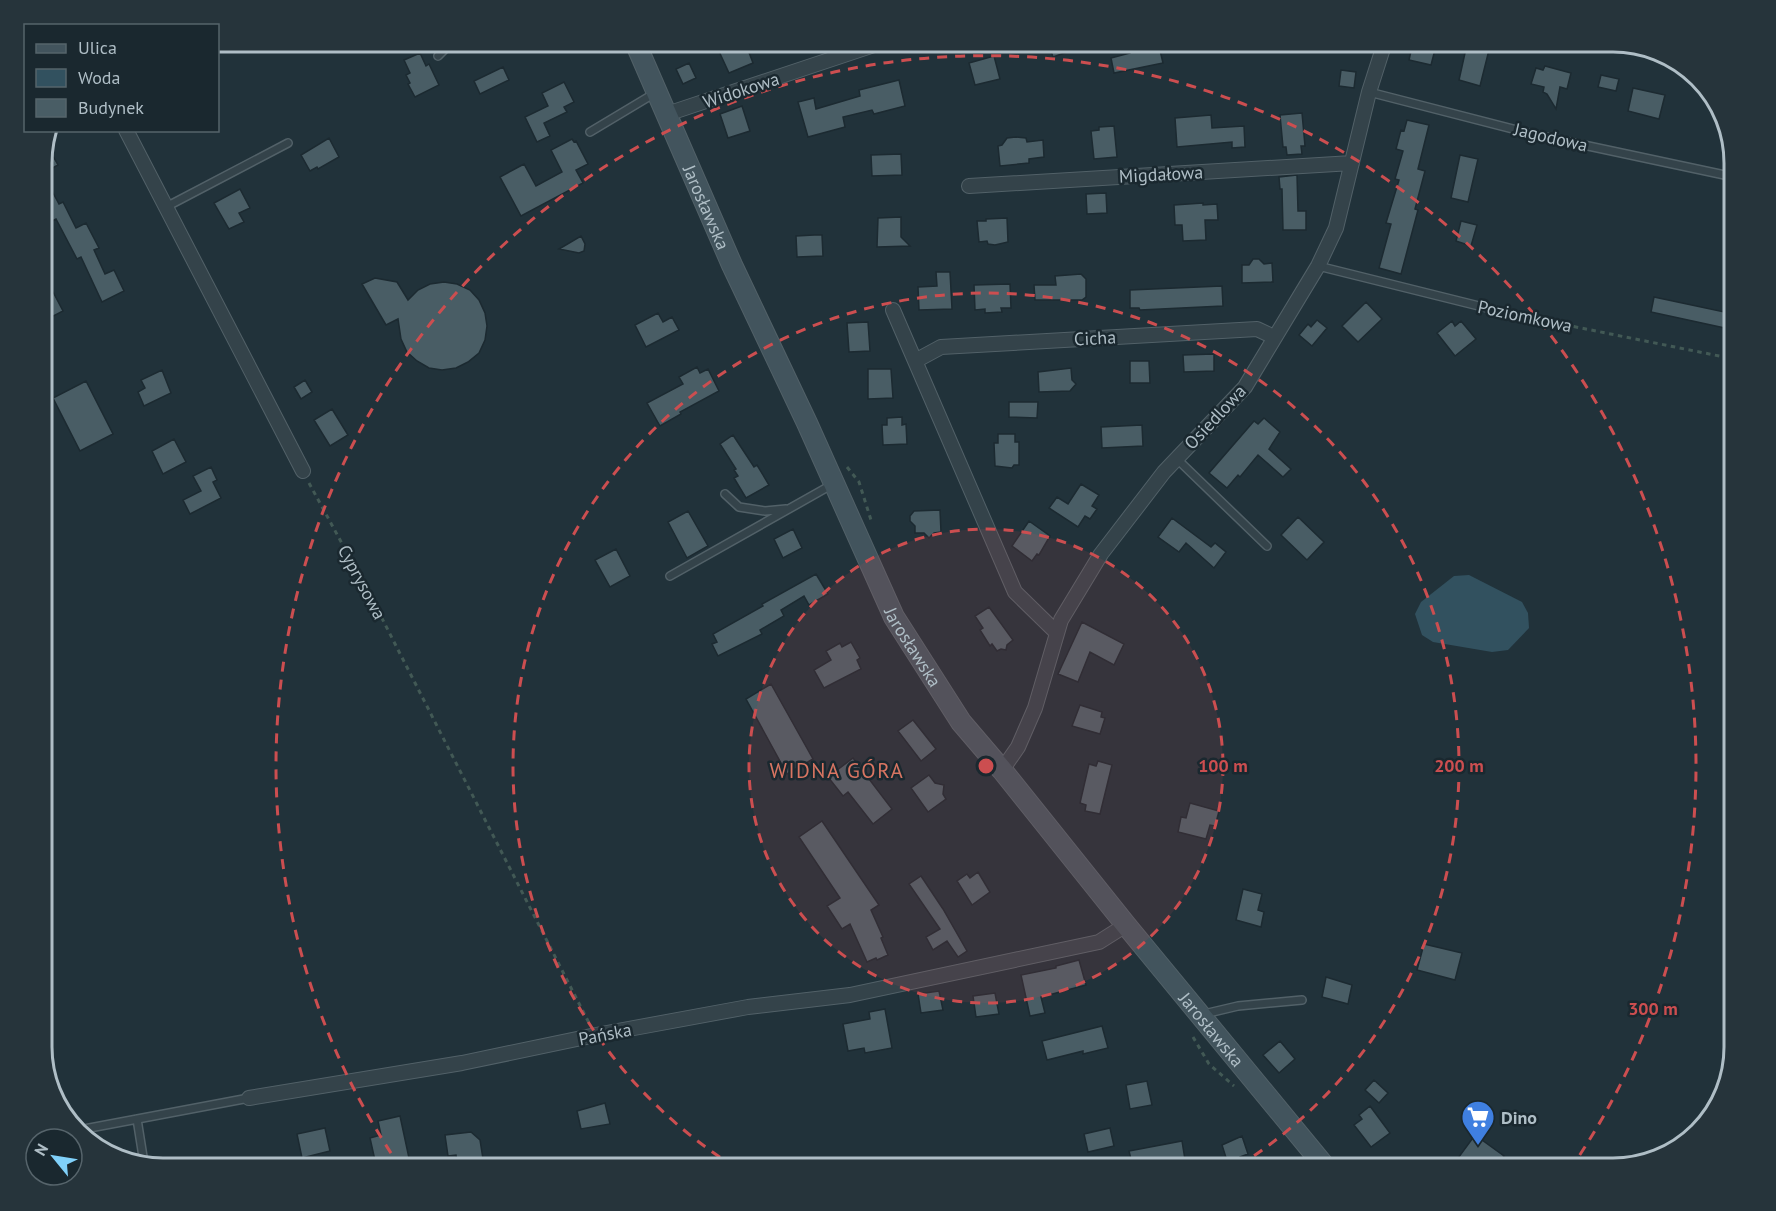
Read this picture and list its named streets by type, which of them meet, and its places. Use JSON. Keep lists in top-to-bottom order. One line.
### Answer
{"streets":{"main road":["Jarosławska"],"street":["Widokowa","Migdałowa","Cicha","Osiedlowa","Pańska"],"lane":["Jagodowa","Poziomkowa"],"path":["Cyprysowa"]},"crossings":[["Widokowa","Jarosławska"],["Jagodowa","Osiedlowa"],["Migdałowa","Osiedlowa"],["Jarosławska","Osiedlowa"],["Jarosławska","Pańska"],["Poziomkowa","Osiedlowa"],["Cicha","Osiedlowa"],["Cyprysowa","Pańska"]],"districts":["WIDNA GÓRA"],"places":{"supermarket":["Dino"]},"legend":["Ulica","Woda","Budynek"],"north":"top left","rings":["100 m","200 m","300 m"]}
